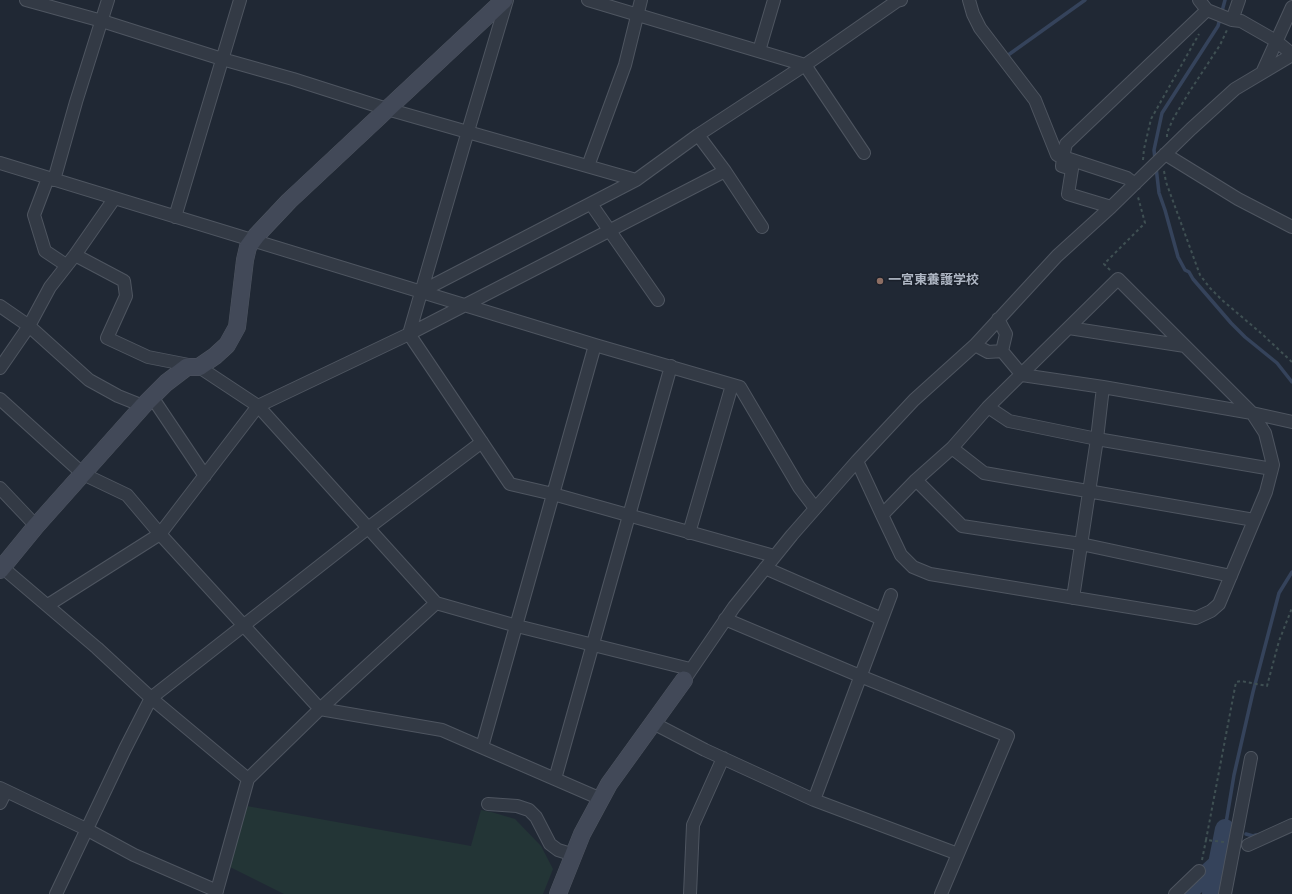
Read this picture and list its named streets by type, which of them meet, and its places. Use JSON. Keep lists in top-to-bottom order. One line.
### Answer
{"places":["一宮東養護学校"]}
